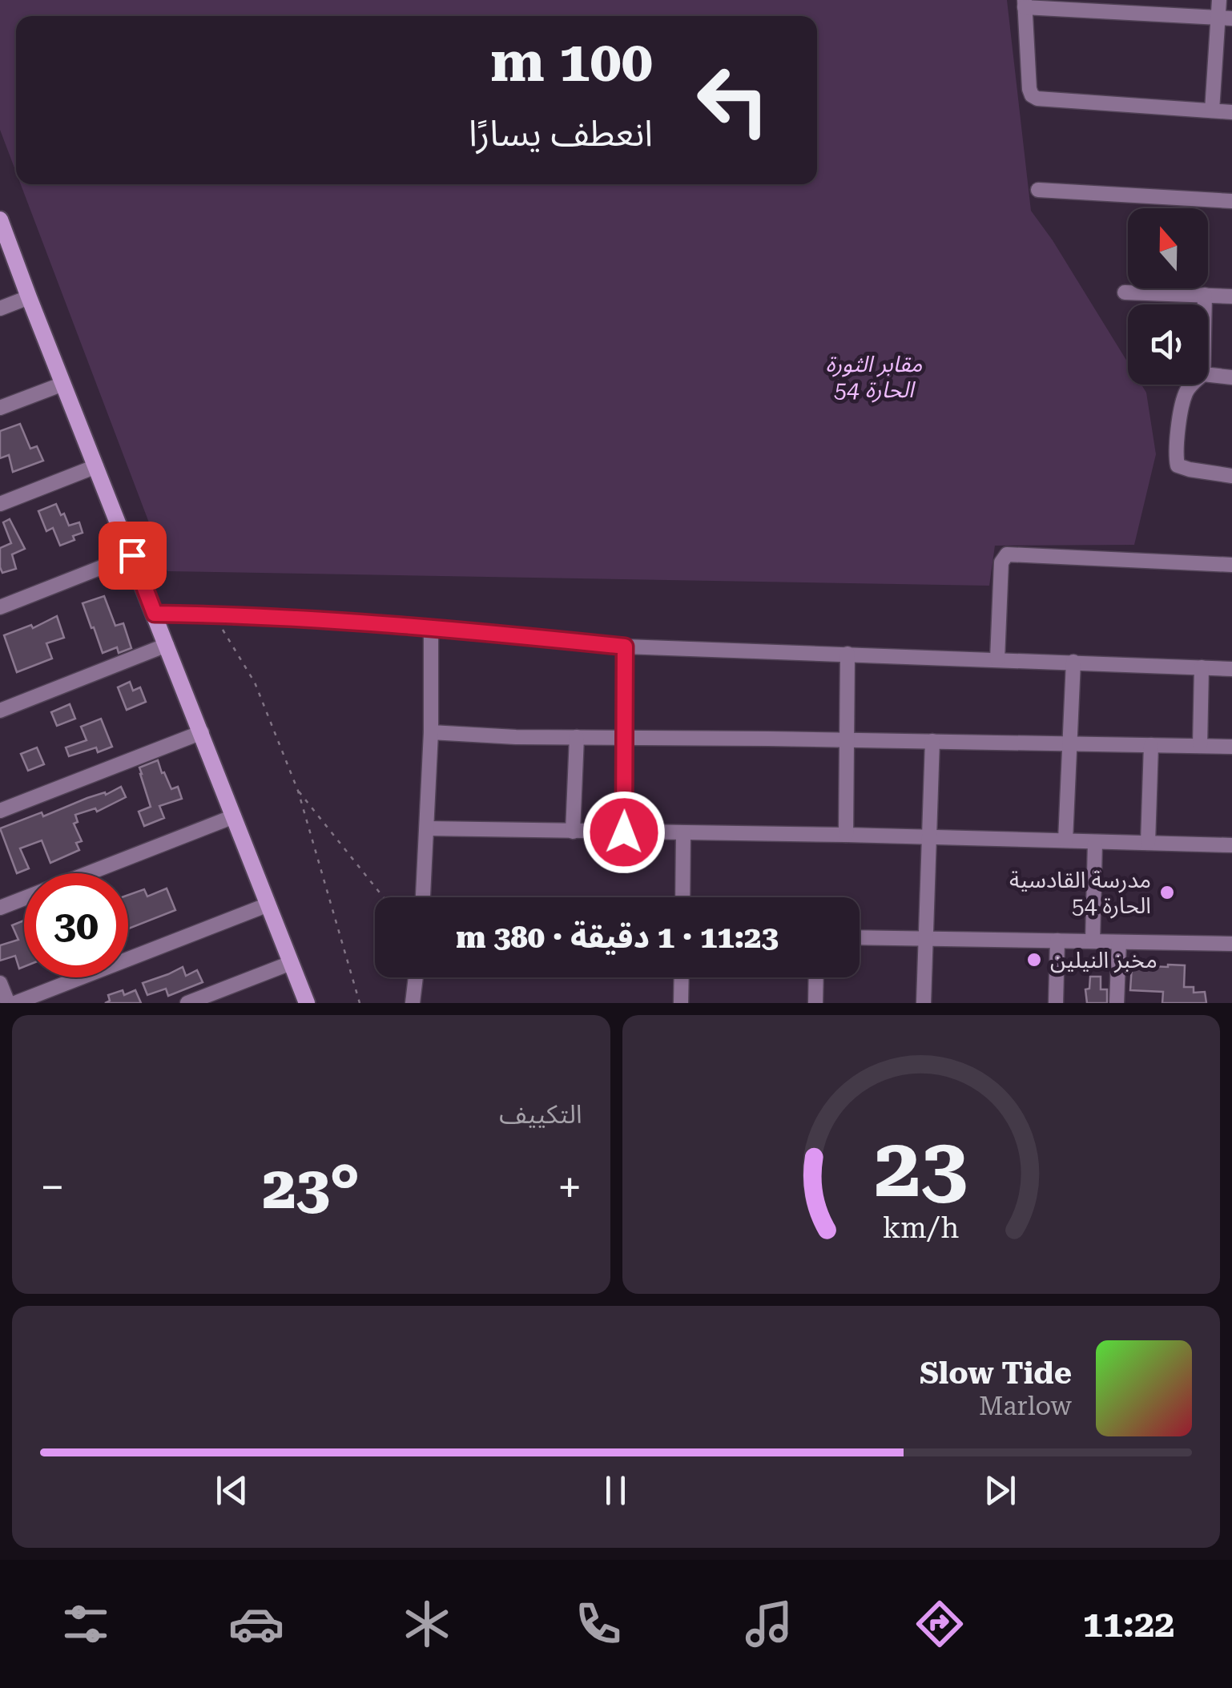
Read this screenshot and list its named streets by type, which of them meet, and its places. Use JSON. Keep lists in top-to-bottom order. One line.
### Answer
{"parks":["مقابر الثورة الحارة 54"],"places":["مدرسة القادسية الحارة 54","مخبز النيلين"],"north":"top","page":{"turn":["100 m","انعطف يسارًا"],"limit":"30","trip":"11:23 · 1 دقيقة · 380 m","tile":"التكييف","heat":["−","23°","+"],"song":["Slow Tide","Marlow"],"tabs":"11:22","gauge":["23","km/h"]}}
